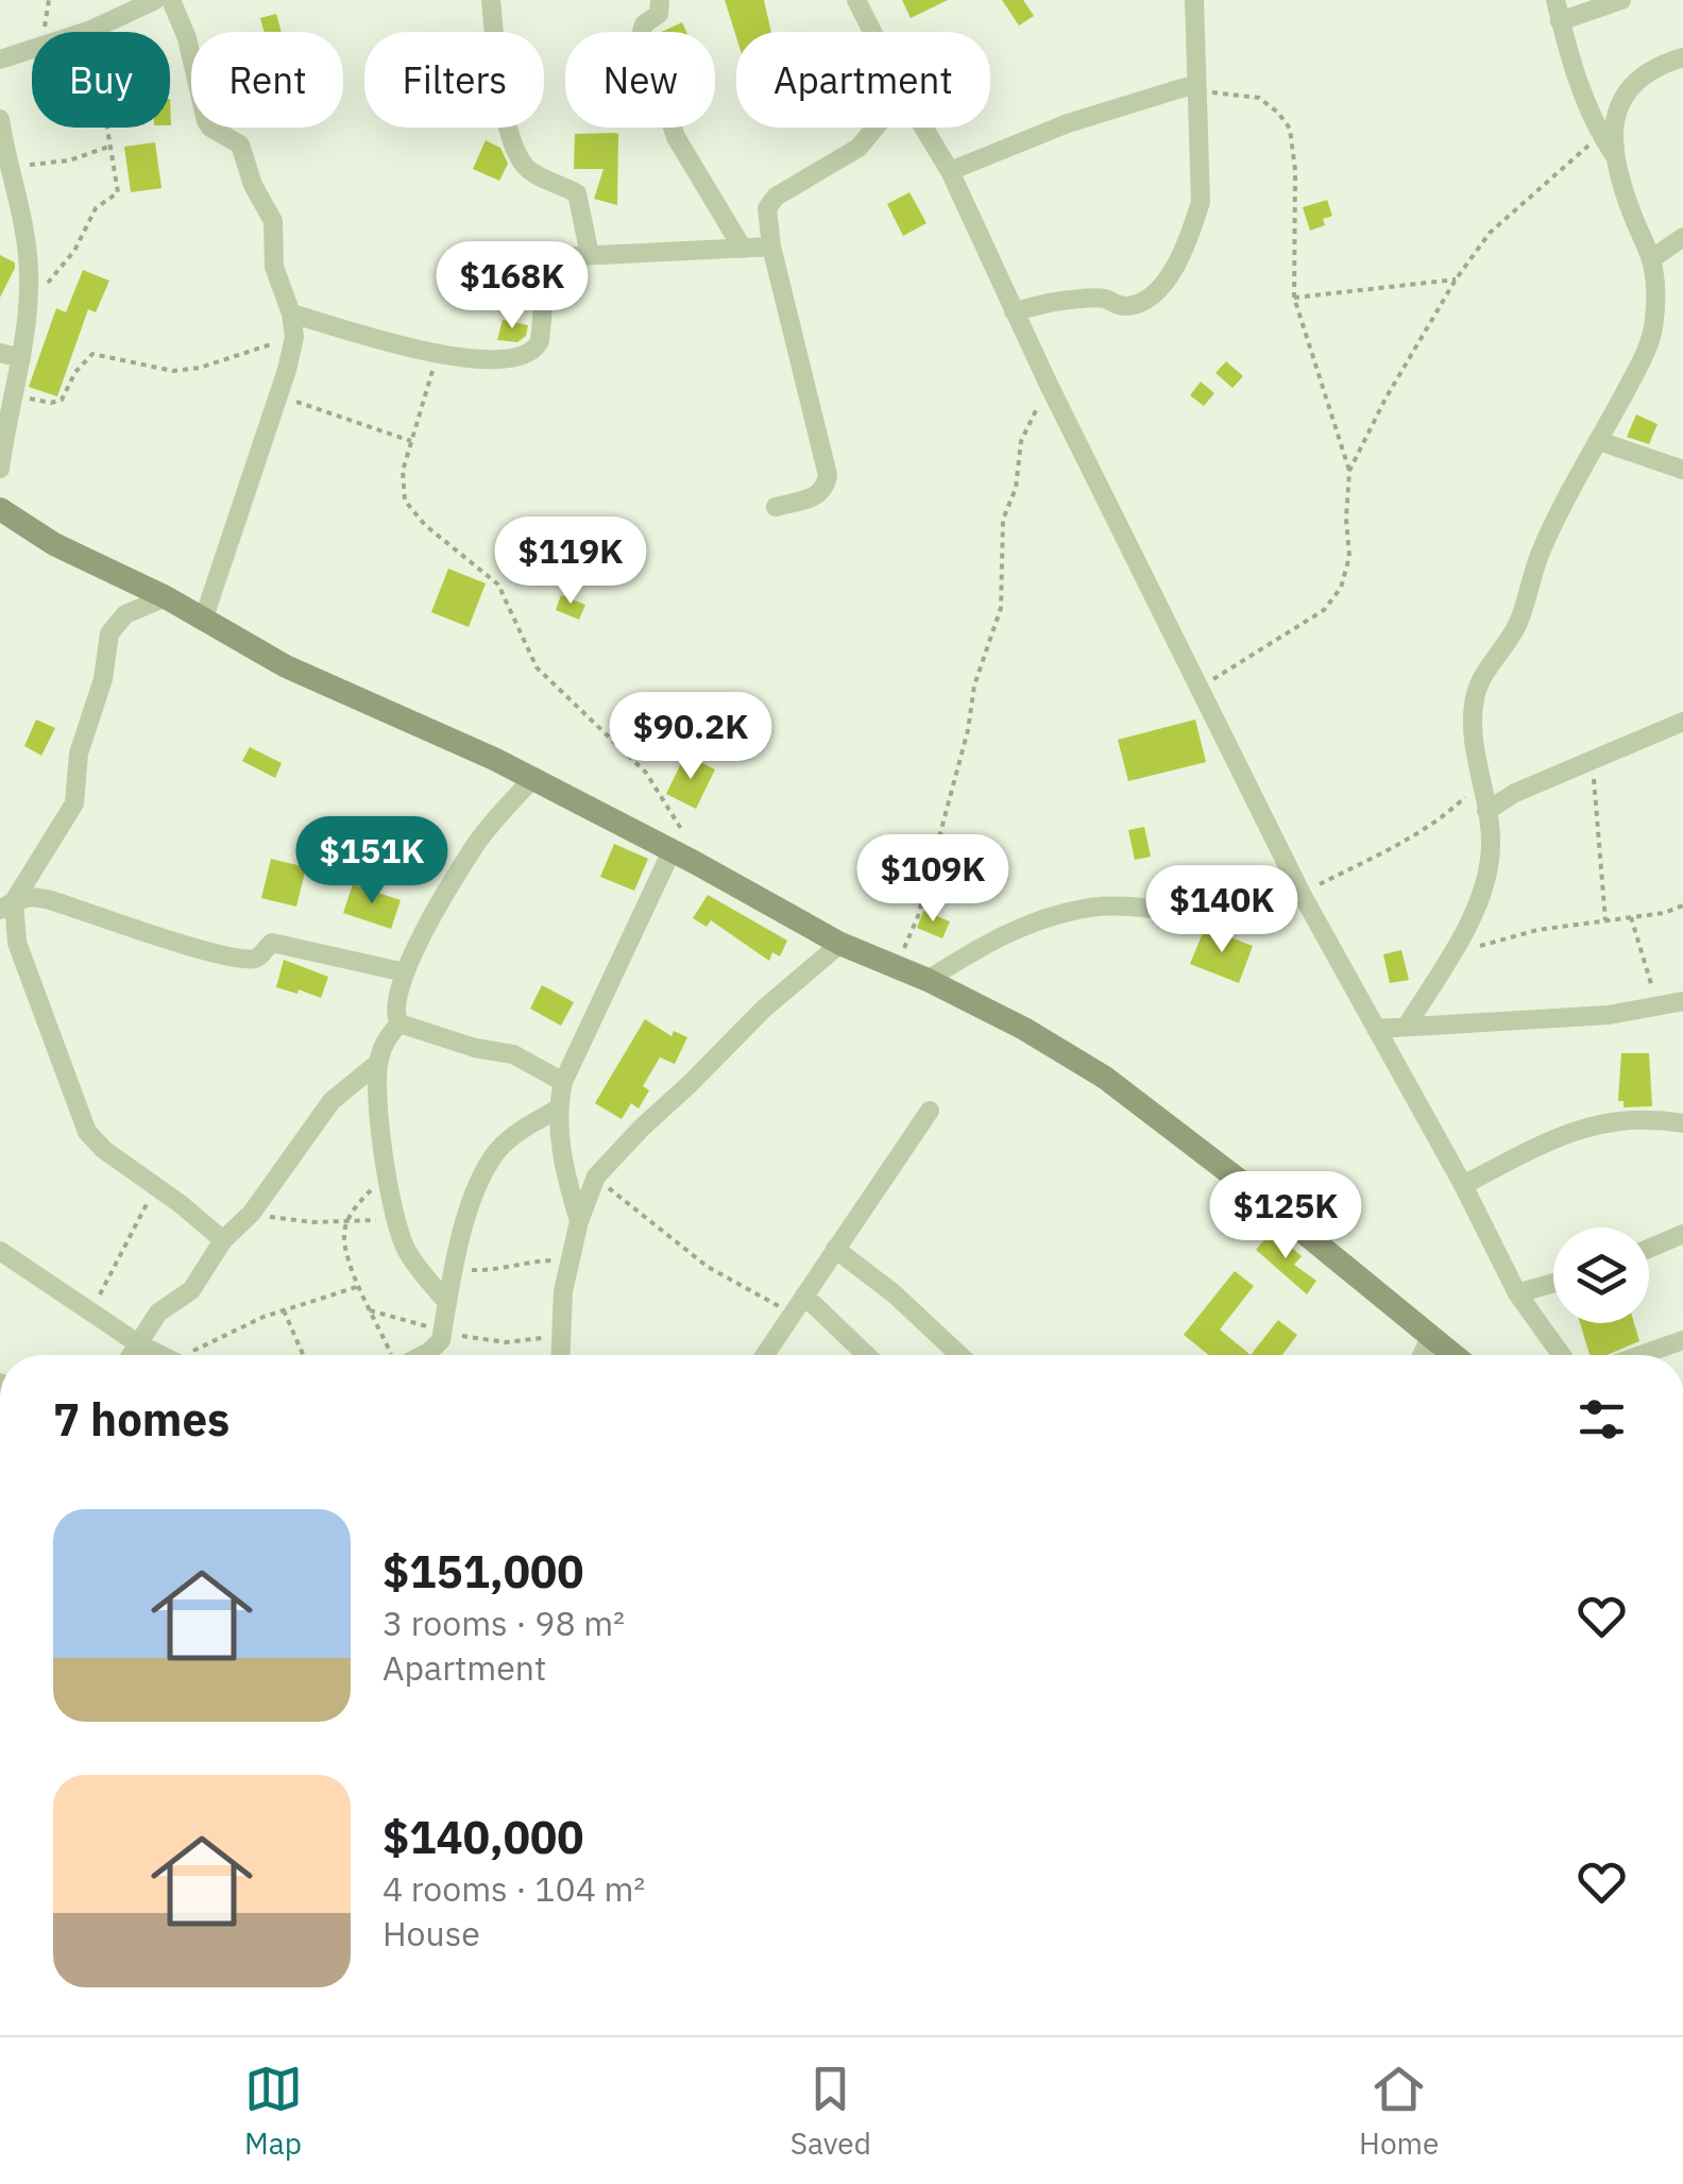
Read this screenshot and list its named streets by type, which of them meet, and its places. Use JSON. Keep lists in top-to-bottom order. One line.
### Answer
{"page":{"chip":["Buy","Rent","Filters","New","Apartment"],"price":["$168K","$119K","$90.2K","$151K","$109K","$140K","$125K"],"heading":"7 homes","list":[{"name":"$151,000","note":"3 rooms · 98 m² · Apartment"},{"name":"$140,000","note":"4 rooms · 104 m² · House"}],"tabs":["Map","Saved","Home"]}}
